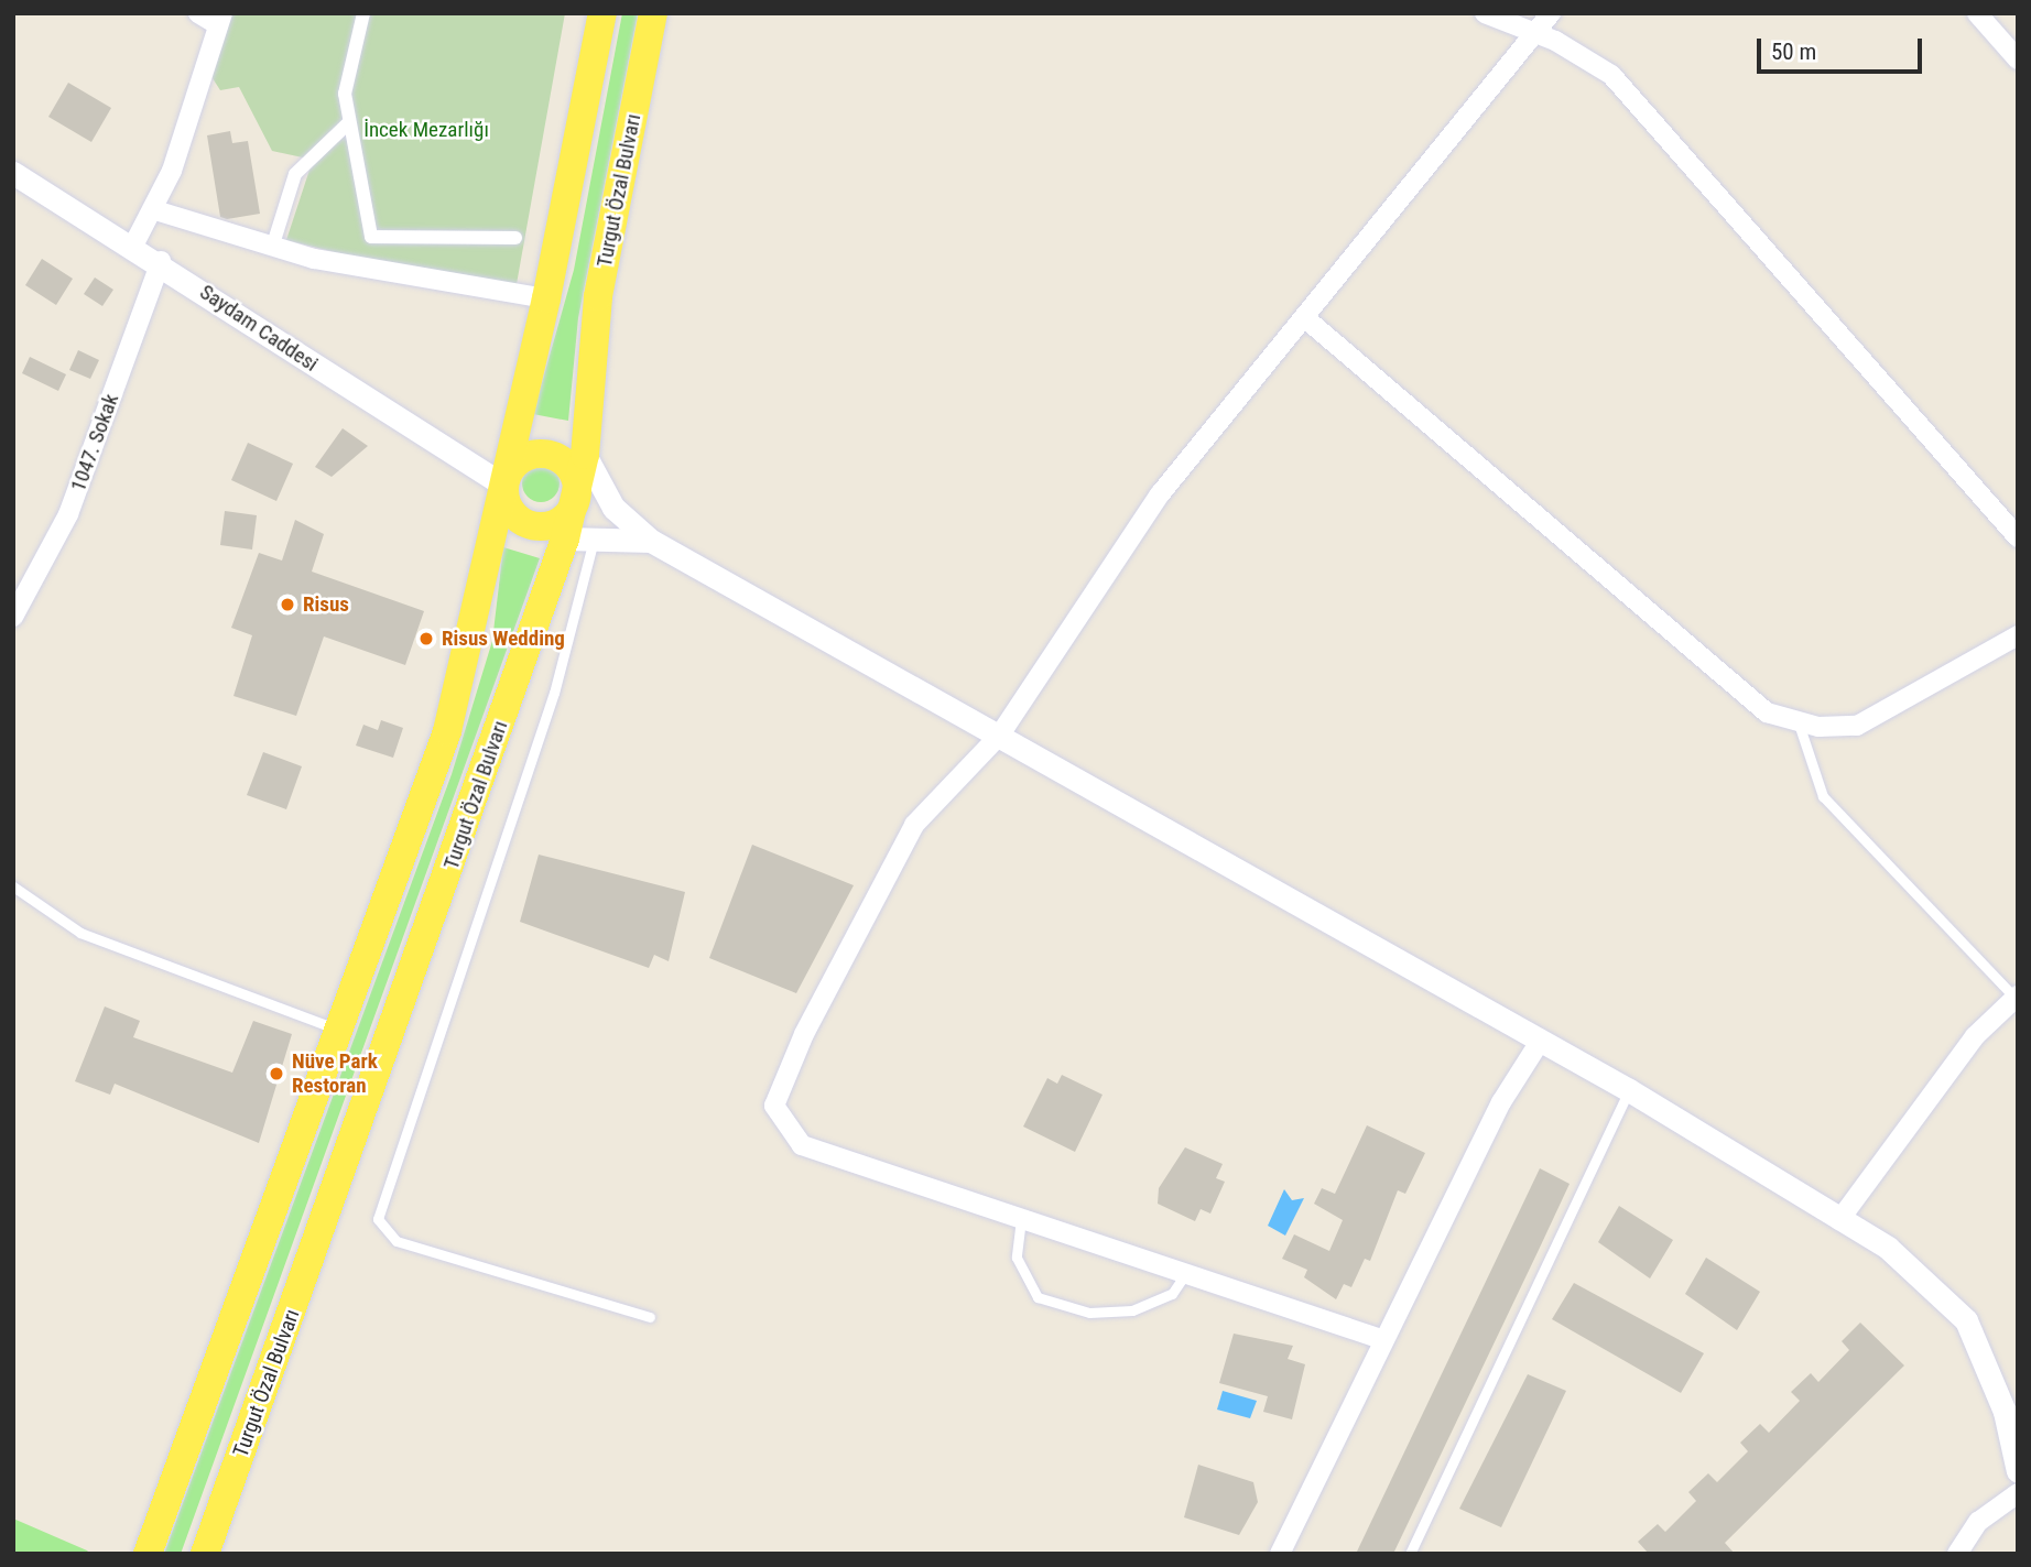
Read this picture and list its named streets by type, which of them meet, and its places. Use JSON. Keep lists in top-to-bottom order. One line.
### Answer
{"streets":{"main road":["Turgut Özal Bulvarı"],"street":["Saydam Caddesi","1047. Sokak"]},"crossings":[["Turgut Özal Bulvarı","Saydam Caddesi"],["Saydam Caddesi","1047. Sokak"]],"parks":["İncek Mezarlığı"],"places":["Risus","Risus Wedding","Nüve Park Restoran"],"scale_bar":"50 m"}
